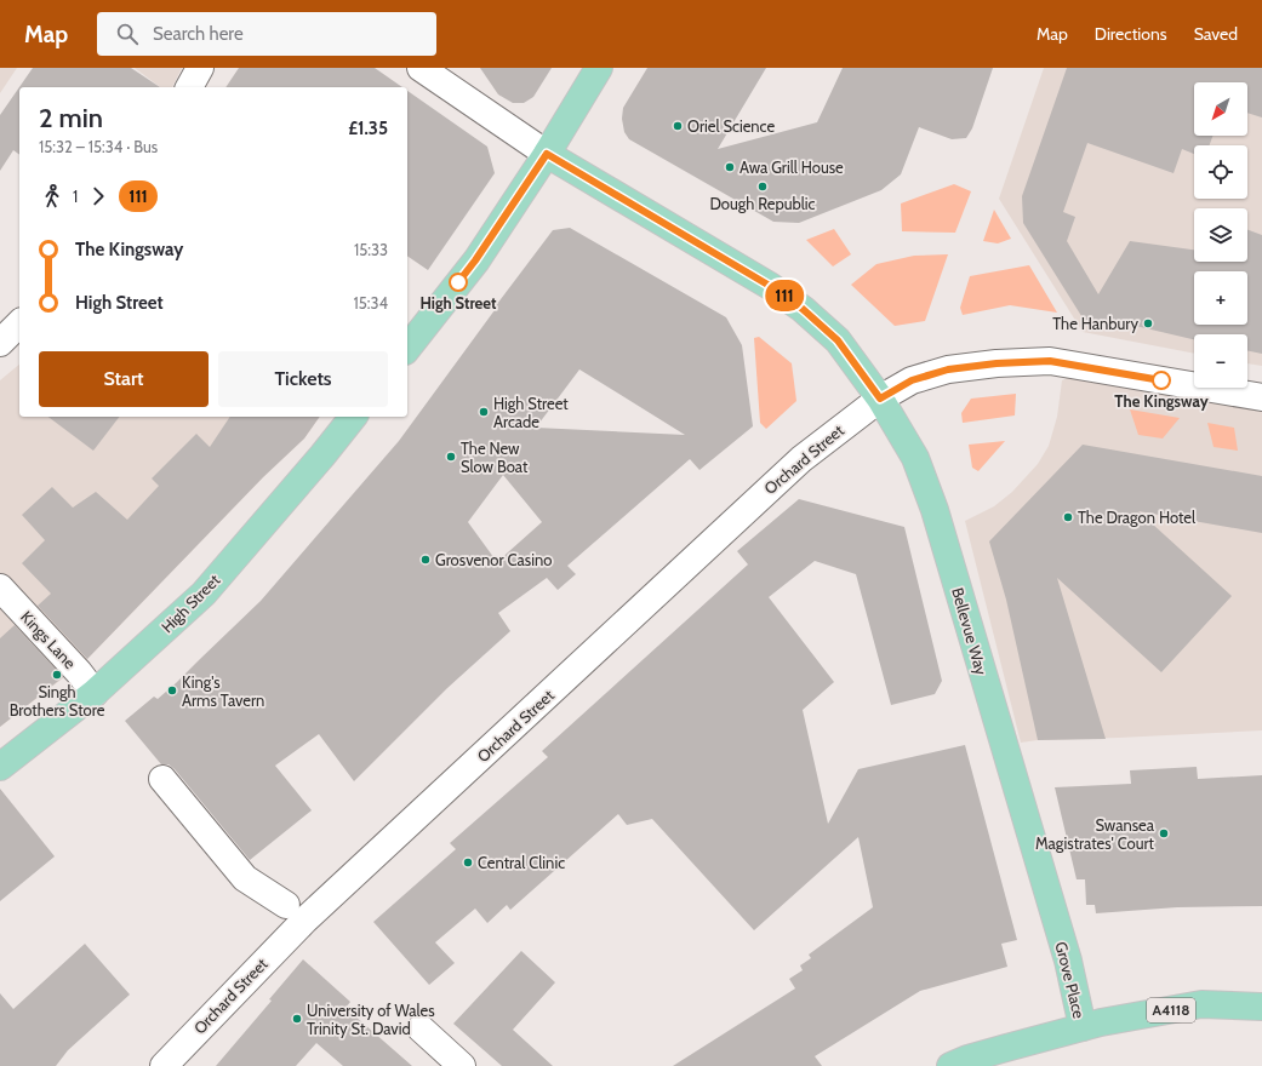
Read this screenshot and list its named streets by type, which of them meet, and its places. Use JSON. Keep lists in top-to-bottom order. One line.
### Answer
{"streets":{"main road":["High Street","Bellevue Way","Grove Place","A4118"],"street":["Orchard Street","Kings Lane"]},"crossings":[["Orchard Street","Bellevue Way"],["High Street","Kings Lane"],["Bellevue Way","Grove Place"],["Grove Place","A4118"]],"places":["Oriel Science","Awa Grill House","Dough Republic","High Street","The Hanbury","The Kingsway","High Street Arcade","The New Slow Boat","The Dragon Hotel","Grosvenor Casino","Singh Brothers Store","King's Arms Tavern","Swansea Magistrates' Court","Central Clinic","University of Wales Trinity St. David"],"lines":["bus line 111"],"north":"bottom left","page":{"header":"Map","search":"Search here","nav":["Map","Directions","Saved"],"on_map":"111","map_buttons":["+","−"],"heading":["2 min","15:32 – 15:34 · Bus","£1.35"],"legs":["1","111"],"list":[{"name":"The Kingsway","value":"15:33"},{"name":"High Street","value":"15:34"}],"buttons":["Start","Tickets"]}}
